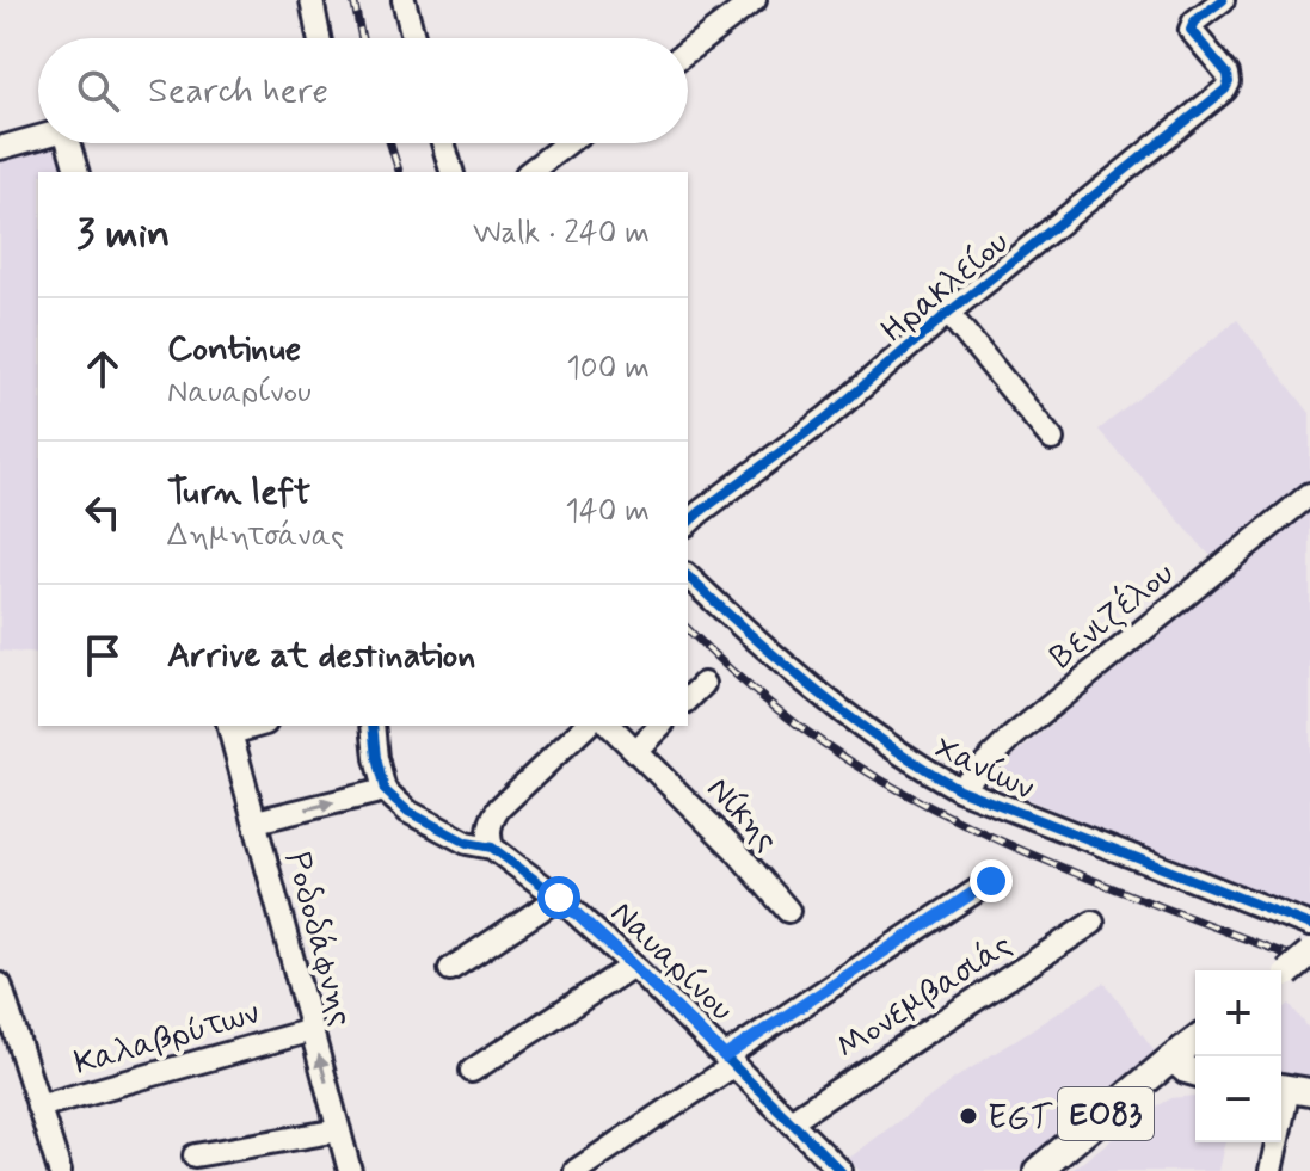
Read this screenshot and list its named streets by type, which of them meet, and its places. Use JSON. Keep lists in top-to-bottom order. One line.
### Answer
{"streets":{"main road":["ΕΟ83"],"street":["Ηρακλείου","Βενιζέλου","Χανίων","Νίκης","Ροδοδάφνης","Ναυαρίνου","Μονεμβασιάς","Καλαβρύτων"]},"crossings":[["Βενιζέλου","Χανίων"],["Ροδοδάφνης","Καλαβρύτων"],["Ναυαρίνου","Μονεμβασιάς"]],"places":["EGT"],"page":{"search":"Search here","heading":["3 min","Walk · 240 m"],"list":[["Continue","Ναυαρίνου","100 m"],["Turn left","Δημητσάνας","140 m"],"Arrive at destination"],"map_buttons":["+","−"]}}
